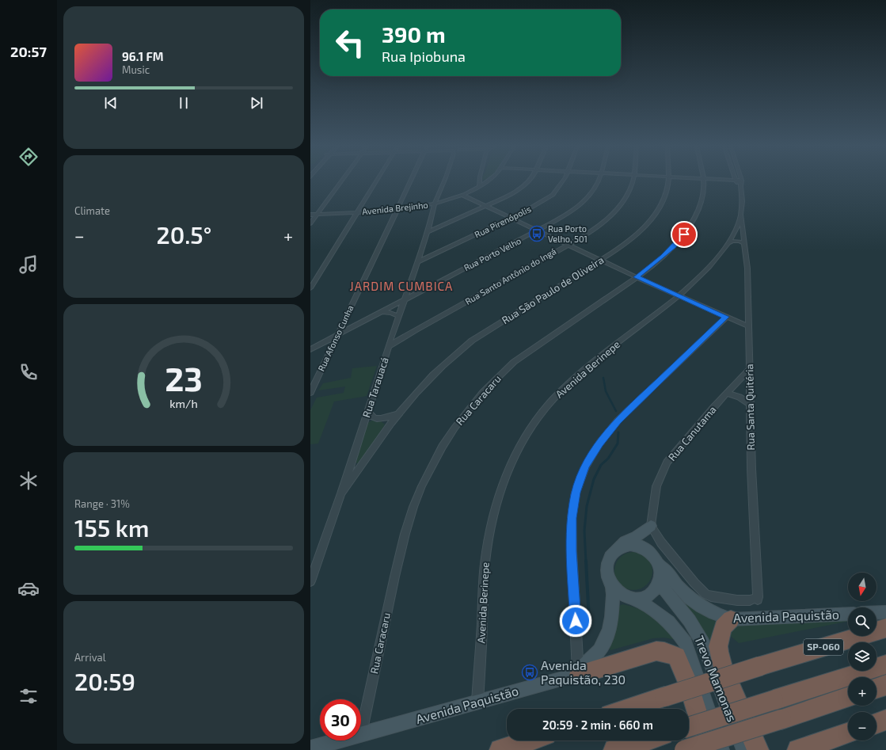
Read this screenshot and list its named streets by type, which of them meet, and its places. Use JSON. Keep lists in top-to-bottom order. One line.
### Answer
{"streets":{"highway":["SP-060"],"main road":["Avenida Paquistão","Trevo Mamonas"],"street":["Avenida Brejinho","Rua Pirenópolis","Rua Porto Velho","Rua Santo Antônio do Ingá","Rua São Paulo de Oliveira","Rua Afonso Cunha","Avenida Berinepe","Rua Tarauacá","Rua Caracaru","Rua Santa Quitéria","Rua Canutama"]},"crossings":[["Avenida Brejinho","Rua Afonso Cunha"],["Avenida Brejinho","Rua Tarauacá"],["Rua Pirenópolis","Rua Tarauacá"],["Rua Porto Velho","Rua Afonso Cunha"],["Rua Porto Velho","Rua Tarauacá"],["Rua Santo Antônio do Ingá","Rua Tarauacá"],["Rua São Paulo de Oliveira","Rua Tarauacá"],["Avenida Berinepe","Rua Santa Quitéria"],["Avenida Berinepe","Avenida Paquistão"],["Rua Caracaru","Avenida Paquistão"],["Rua Santa Quitéria","Rua Canutama"],["Avenida Paquistão","Trevo Mamonas"]],"districts":["JARDIM CUMBICA"],"places":{"bus stop":["Rua Porto Velho, 501","Avenida Paquistão, 230"]},"north":"bottom","page":{"tabs":"20:57","turn":["390 m","Rua Ipiobuna"],"song":["96.1 FM","Music"],"tile":["Climate",["Range · 31%","155 km"],["Arrival","20:59"]],"heat":["−","20.5°","+"],"map_buttons":["+","−"],"limit":"30","trip":"20:59 · 2 min · 660 m","gauge":["23","km/h"]}}
